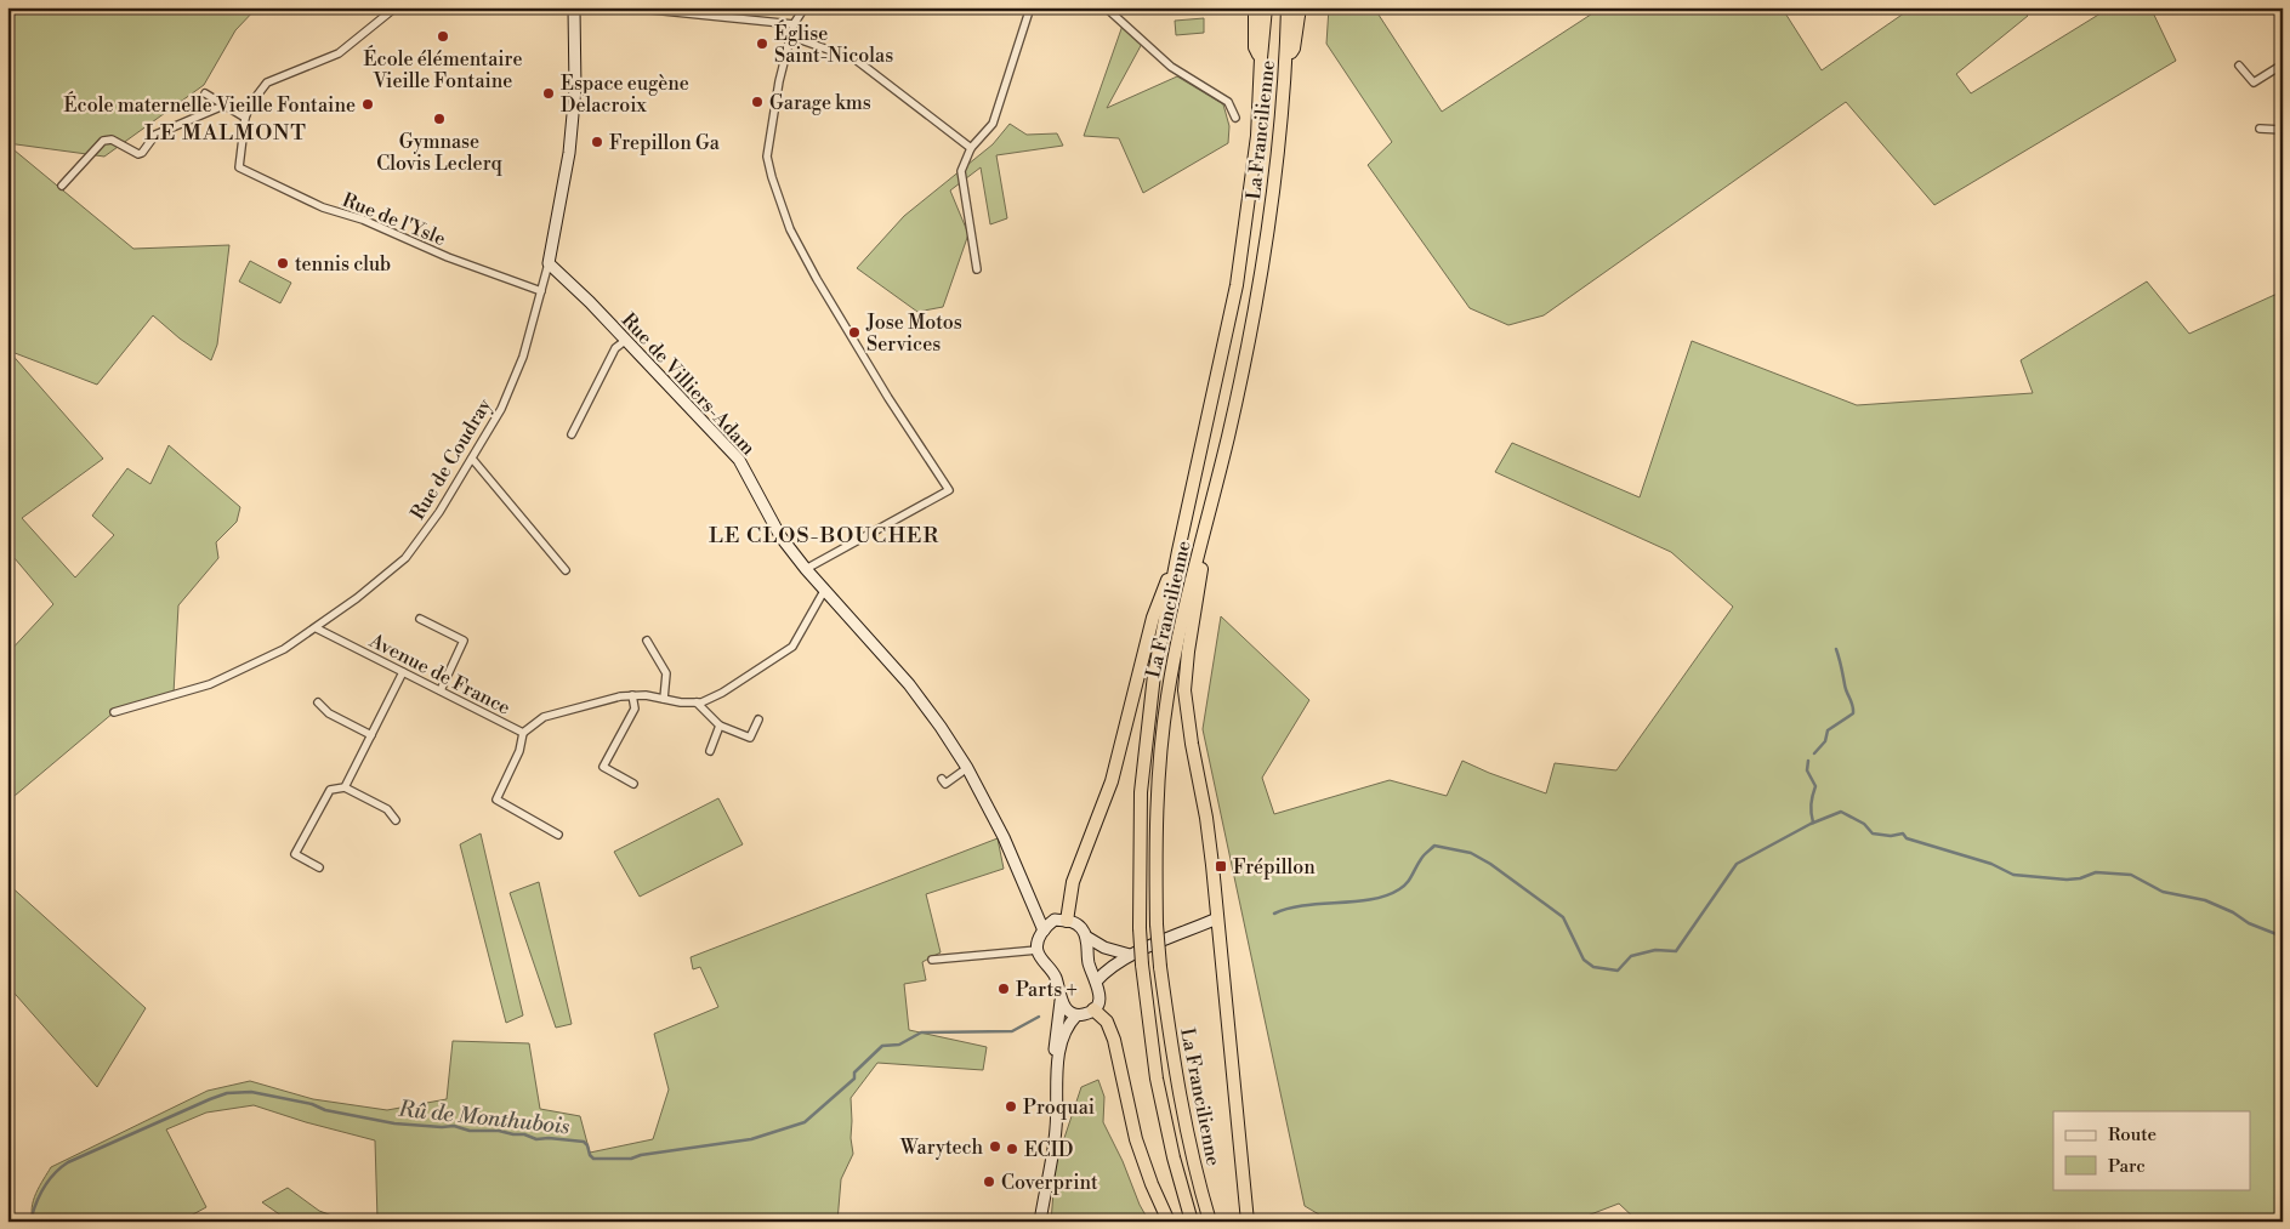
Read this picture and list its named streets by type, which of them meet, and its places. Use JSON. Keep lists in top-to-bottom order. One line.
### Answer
{"streets":{"highway":["La Francilienne"],"street":["Rue de l'Ysle","Rue de Villiers-Adam","Rue de Coudray","Avenue de France"]},"crossings":[["Rue de l'Ysle","Rue de Coudray"],["Rue de Villiers-Adam","Rue de Coudray"],["Rue de Villiers-Adam","Avenue de France"],["Rue de Coudray","Avenue de France"]],"districts":["LE MALMONT","LE CLOS-BOUCHER"],"water":["Rû de Monthubois"],"places":{"other":["École élémentaire Vieille Fontaine","Église Saint-Nicolas","Espace eugène Delacroix","Garage kms","École maternelle Vieille Fontaine","Gymnase Clovis Leclerq","Frepillon Ga","tennis club","Jose Motos Services","Parts +","Proquai","Warytech","ECID","Coverprint"],"transit":["Frépillon"]},"legend":["Route","Parc"]}
